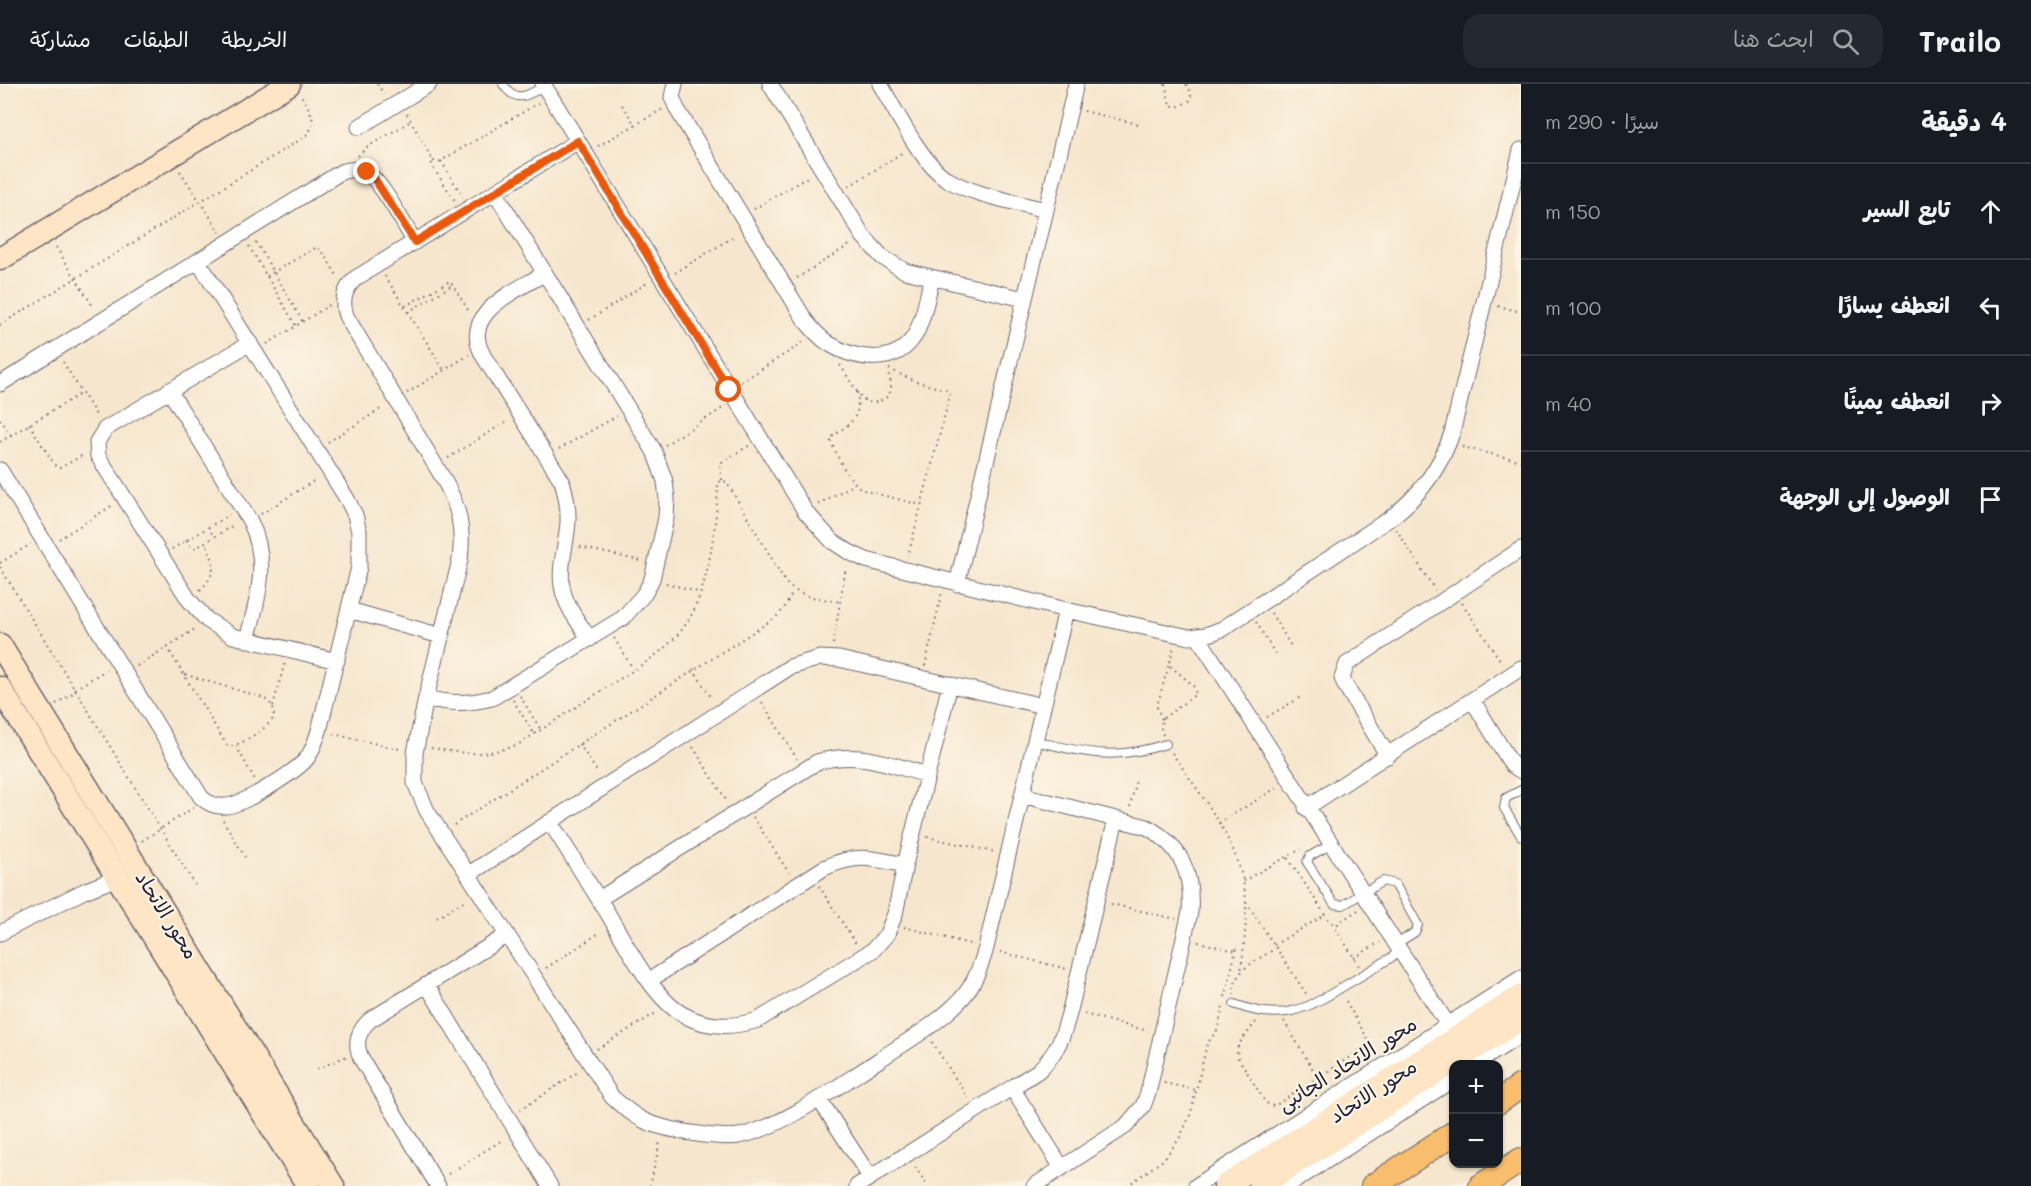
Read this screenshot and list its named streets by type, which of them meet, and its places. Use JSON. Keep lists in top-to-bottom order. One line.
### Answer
{"streets":{"street":["محور الاتحاد","محور الاتحاد الجانبى"]},"crossings":[["محور الاتحاد","محور الاتحاد الجانبى"]],"page":{"header":"Trailo","search":"ابحث هنا","nav":["الخريطة","الطبقات","مشاركة"],"heading":["4 دقيقة","سيرًا · 290 m"],"list":[["تابع السير","150 m"],["انعطف يسارًا","100 m"],["انعطف يمينًا","40 m"],"الوصول إلى الوجهة"],"map_buttons":["+","−"]}}
